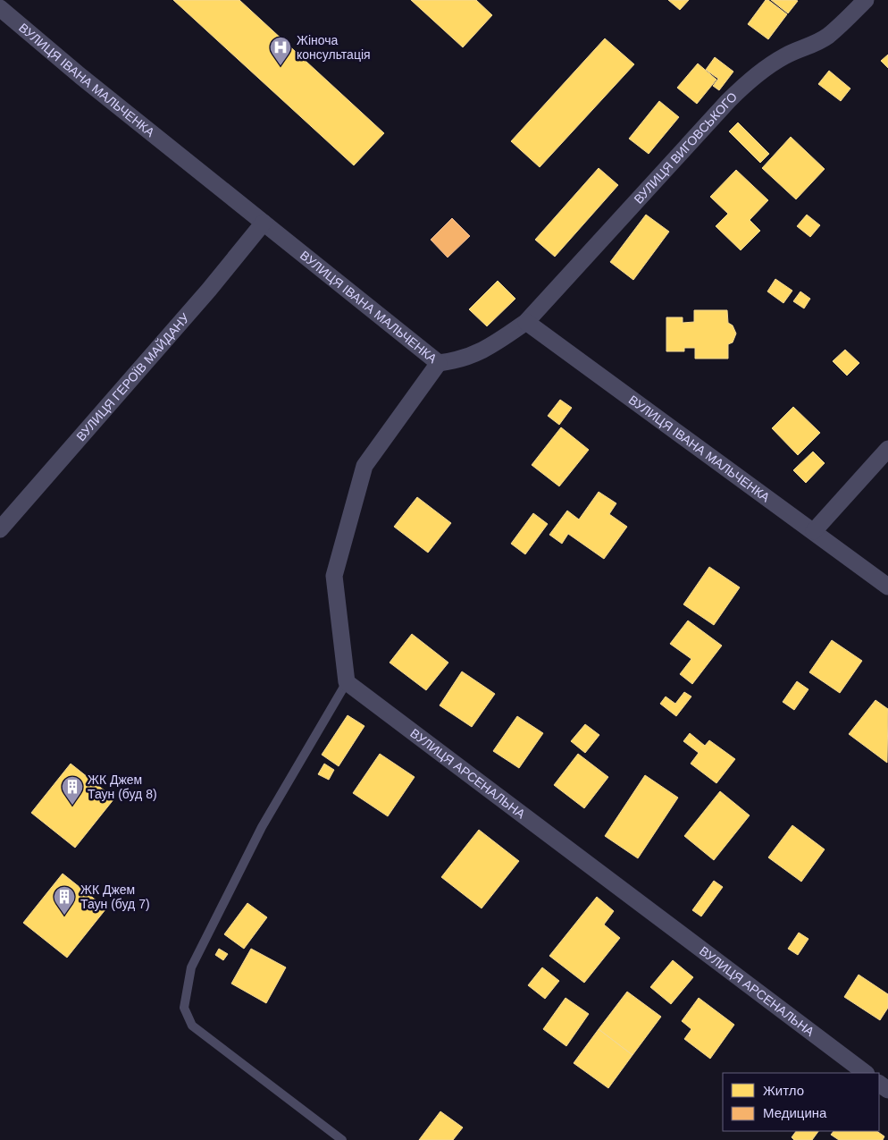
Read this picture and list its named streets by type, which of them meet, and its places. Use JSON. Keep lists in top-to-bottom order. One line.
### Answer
{"streets":{"street":["ВУЛИЦЯ ІВАНА МАЛЬЧЕНКА","ВУЛИЦЯ ВИГОВСЬКОГО","ВУЛИЦЯ ГЕРОЇВ МАЙДАНУ","ВУЛИЦЯ АРСЕНАЛЬНА"]},"crossings":[["ВУЛИЦЯ ІВАНА МАЛЬЧЕНКА","ВУЛИЦЯ ВИГОВСЬКОГО"],["ВУЛИЦЯ ІВАНА МАЛЬЧЕНКА","ВУЛИЦЯ ГЕРОЇВ МАЙДАНУ"]],"places":{"hospital":["Жіноча консультація"],"building":["ЖК Джем Таун (буд 8)","ЖК Джем Таун (буд 7)"]},"legend":["Житло","Медицина"]}
